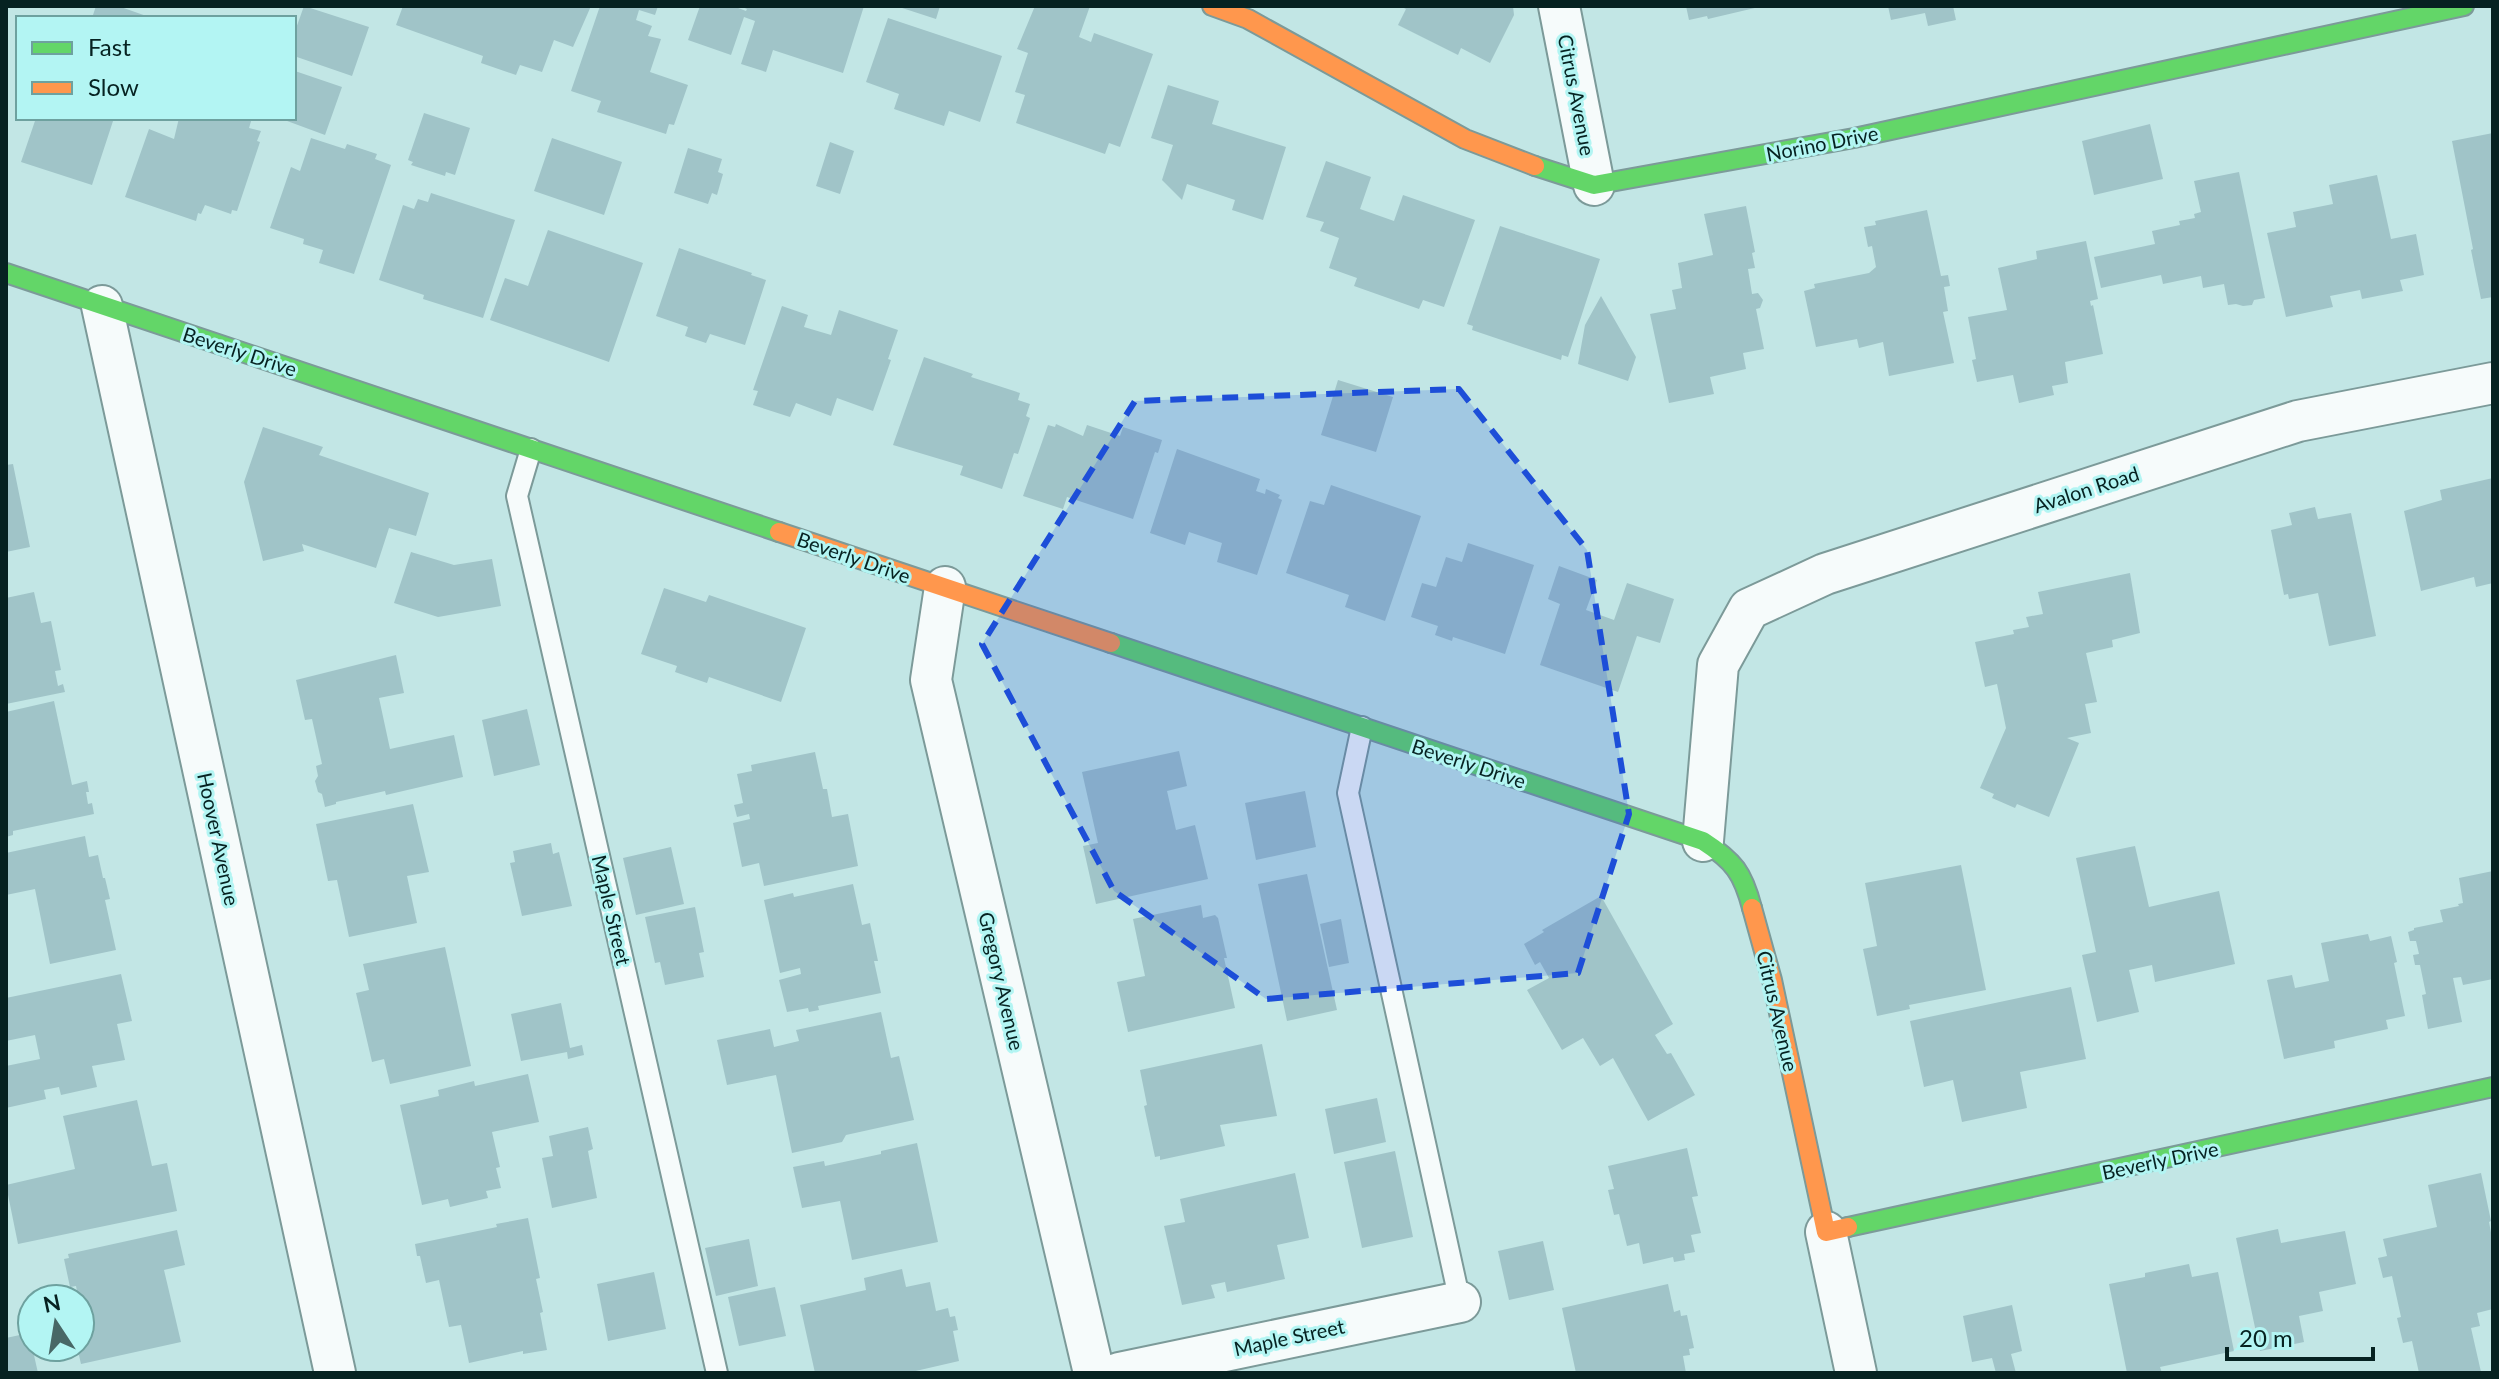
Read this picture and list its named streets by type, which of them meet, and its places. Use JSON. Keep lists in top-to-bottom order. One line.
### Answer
{"streets":{"street":["Citrus Avenue","Norino Drive","Beverly Drive","Avalon Road","Hoover Avenue","Maple Street","Gregory Avenue"]},"crossings":[["Citrus Avenue","Norino Drive"],["Citrus Avenue","Beverly Drive"],["Citrus Avenue","Avalon Road"],["Beverly Drive","Avalon Road"],["Beverly Drive","Hoover Avenue"],["Beverly Drive","Maple Street"],["Beverly Drive","Gregory Avenue"]],"legend":["Fast","Slow"],"scale_bar":"20 m","north":"top"}
